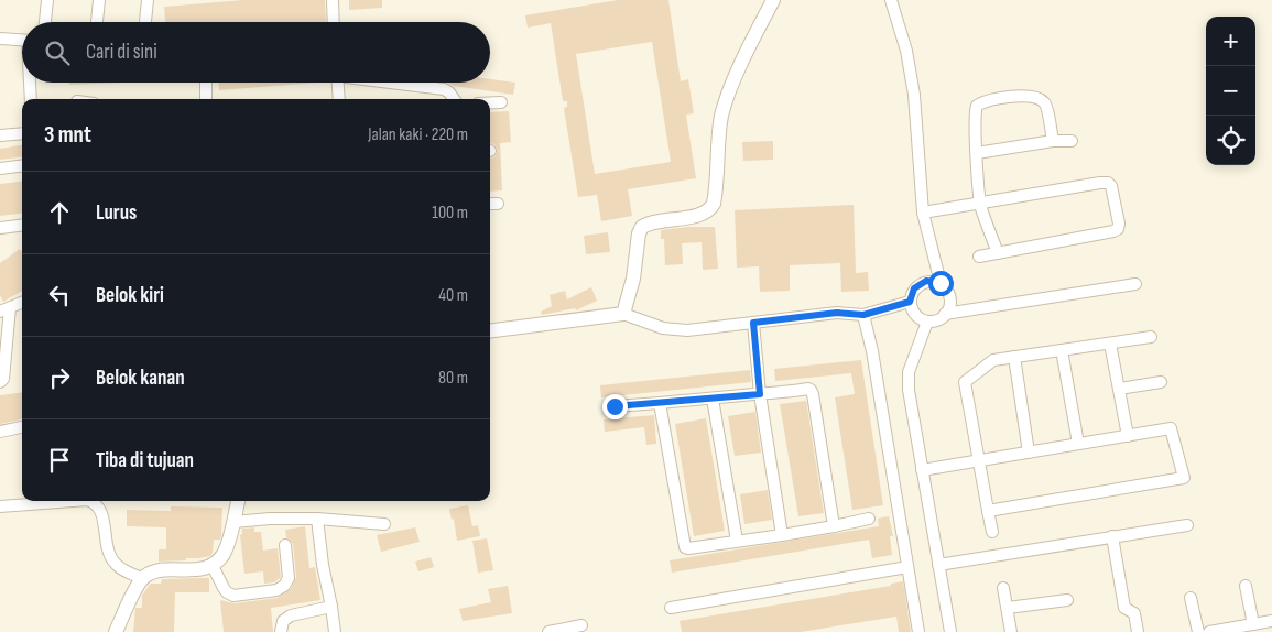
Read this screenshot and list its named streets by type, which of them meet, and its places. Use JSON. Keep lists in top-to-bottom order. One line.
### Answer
{"page":{"map_buttons":["+","−"],"search":"Cari di sini","heading":["3 mnt","Jalan kaki · 220 m"],"list":[["Lurus","100 m"],["Belok kiri","40 m"],["Belok kanan","80 m"],"Tiba di tujuan"]}}
